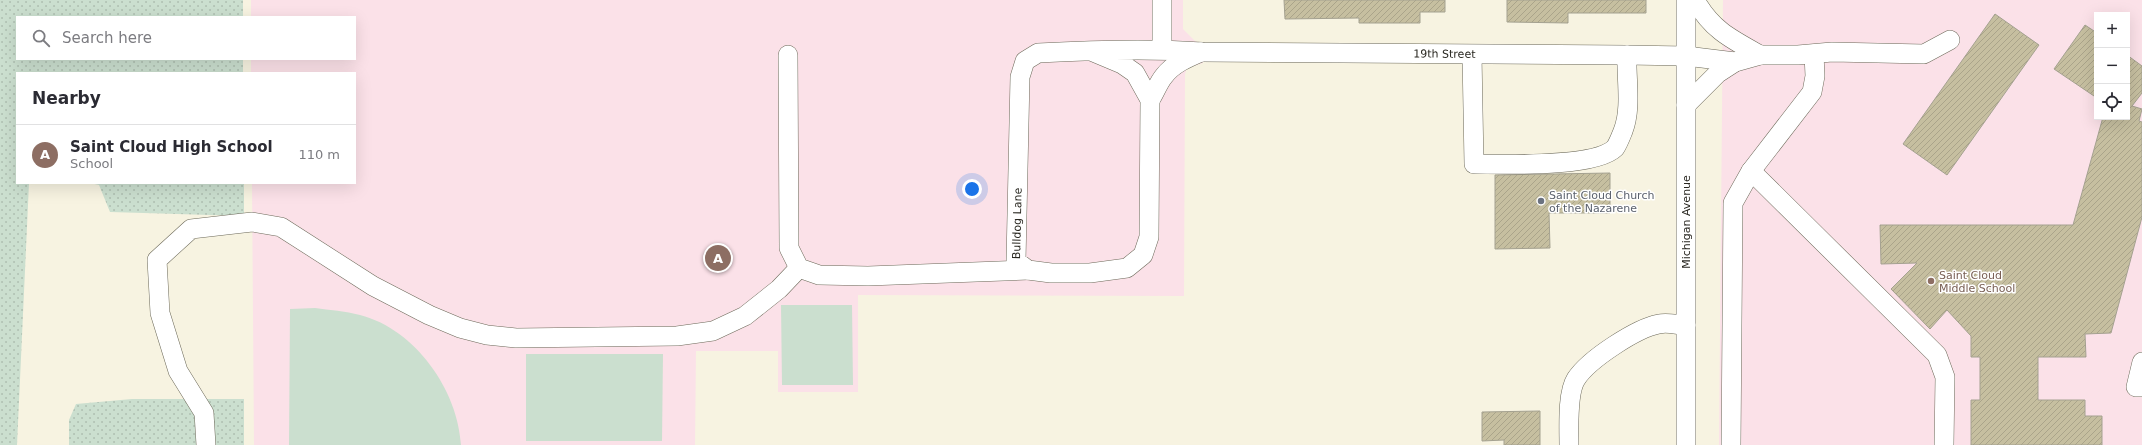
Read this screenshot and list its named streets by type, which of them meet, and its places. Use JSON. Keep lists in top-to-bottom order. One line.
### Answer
{"streets":{"street":["19th Street","Michigan Avenue","Bulldog Lane"]},"crossings":[["19th Street","Michigan Avenue"],["19th Street","Bulldog Lane"]],"places":["Saint Cloud Church of the Nazarene","Saint Cloud Middle School"],"page":{"map_buttons":["+","−"],"search":"Search here","heading":"Nearby","list":[{"mark":"A","name":"Saint Cloud High School","note":"School","value":"110 m"}],"pins":"A"}}
